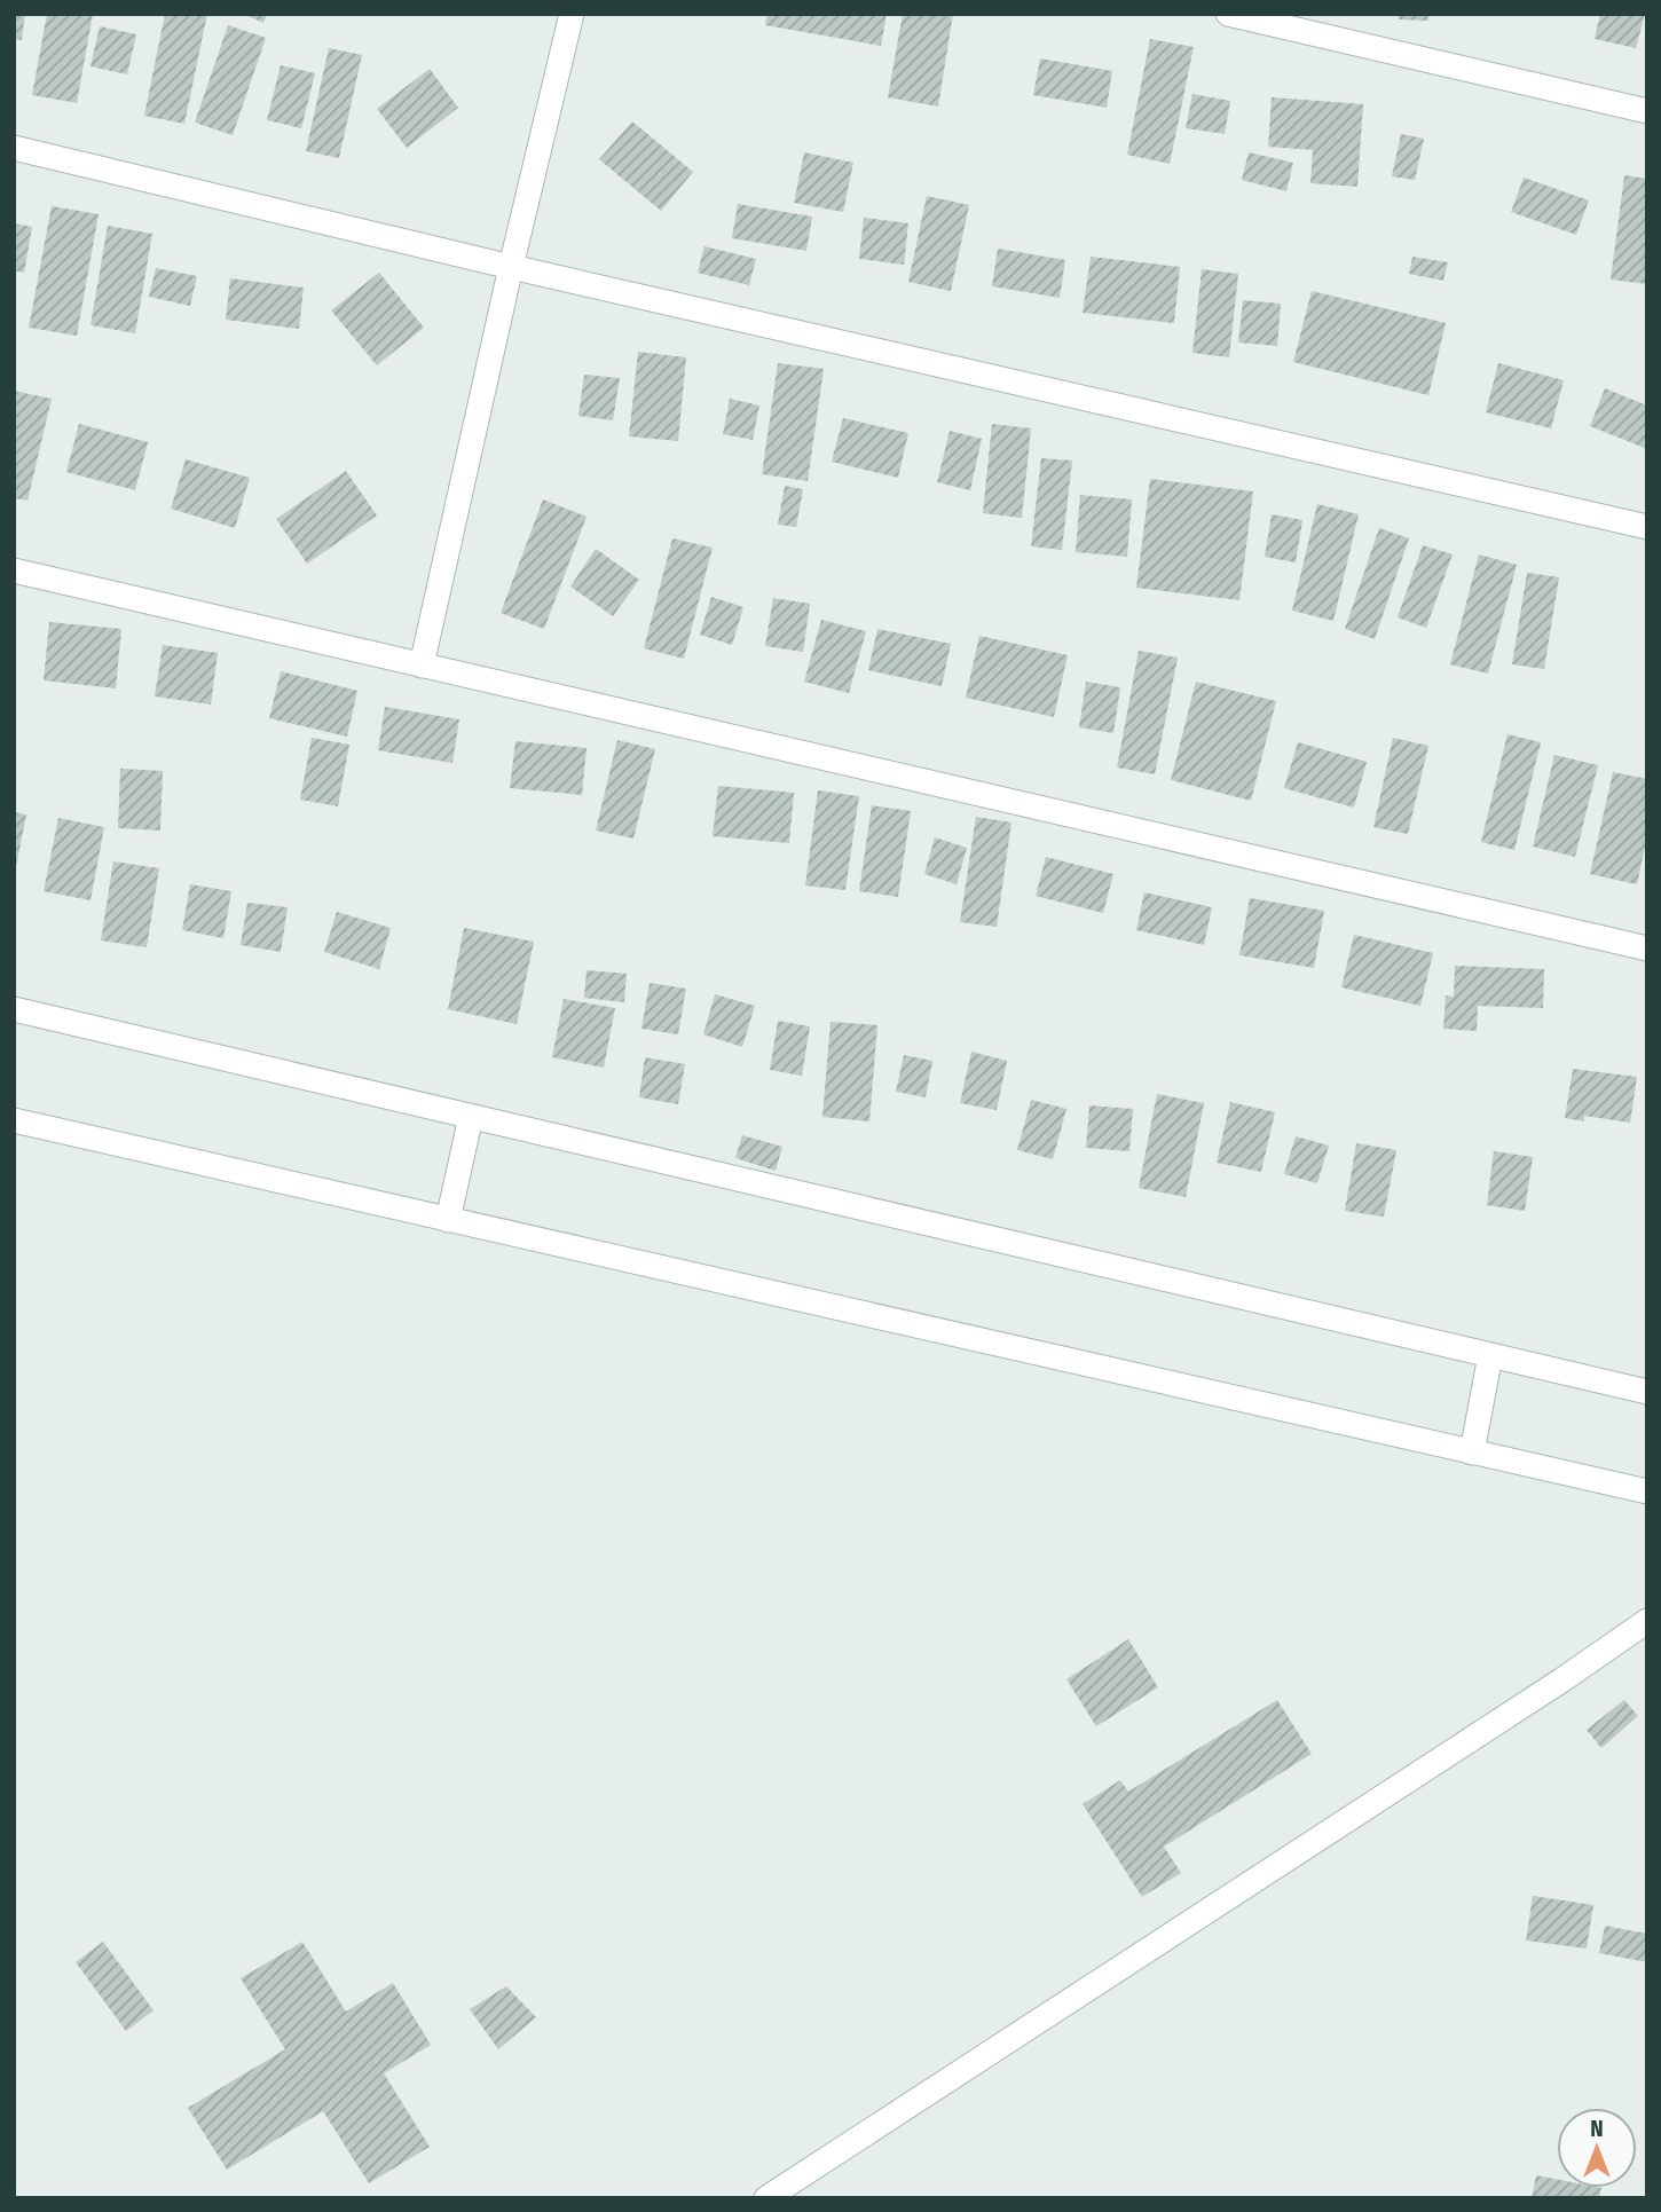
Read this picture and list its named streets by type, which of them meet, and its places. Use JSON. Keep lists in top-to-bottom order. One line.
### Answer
{"north":"top"}
